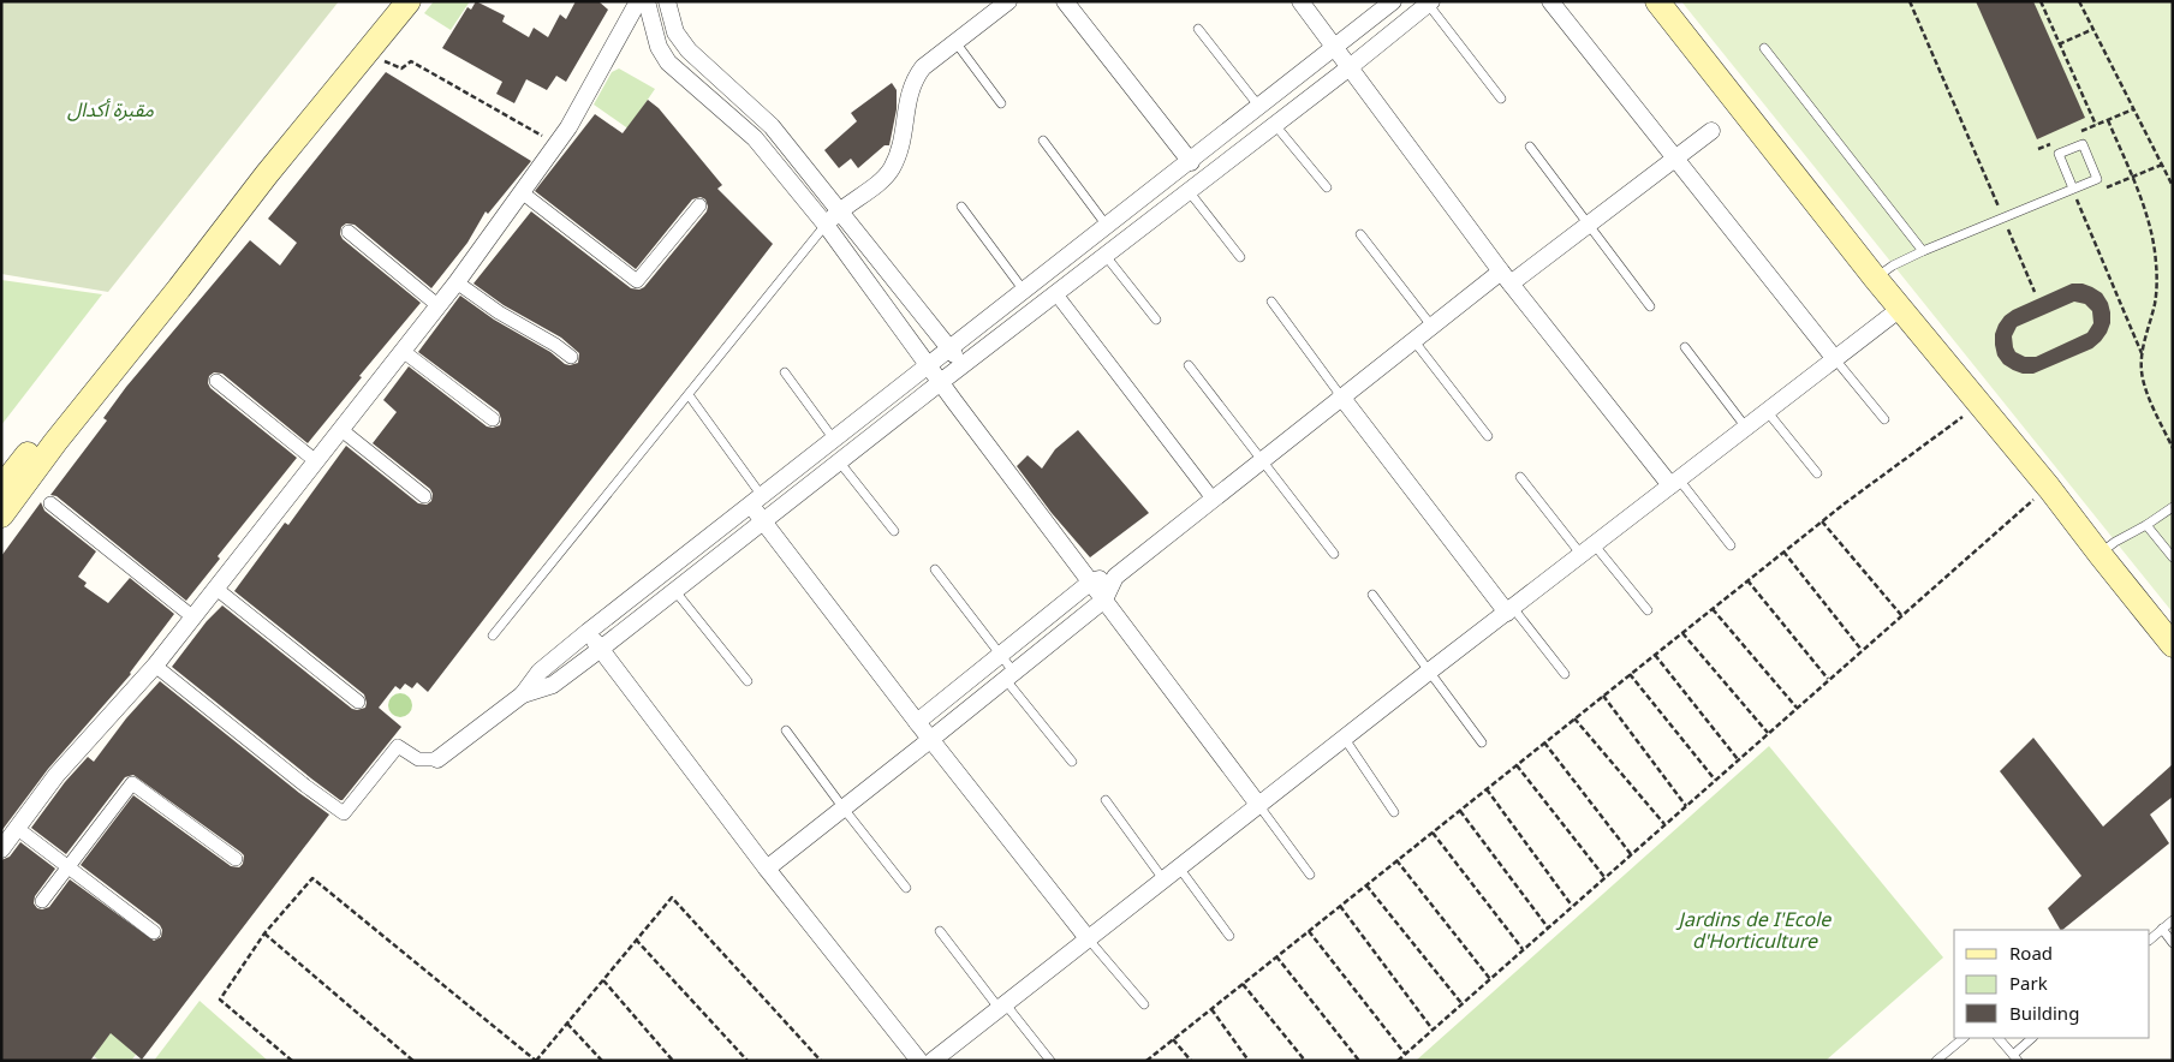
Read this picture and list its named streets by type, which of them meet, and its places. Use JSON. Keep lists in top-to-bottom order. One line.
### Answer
{"parks":["مقبرة أكدال","Jardins de I'Ecole d'Horticulture"],"legend":["Road","Park","Building"]}
